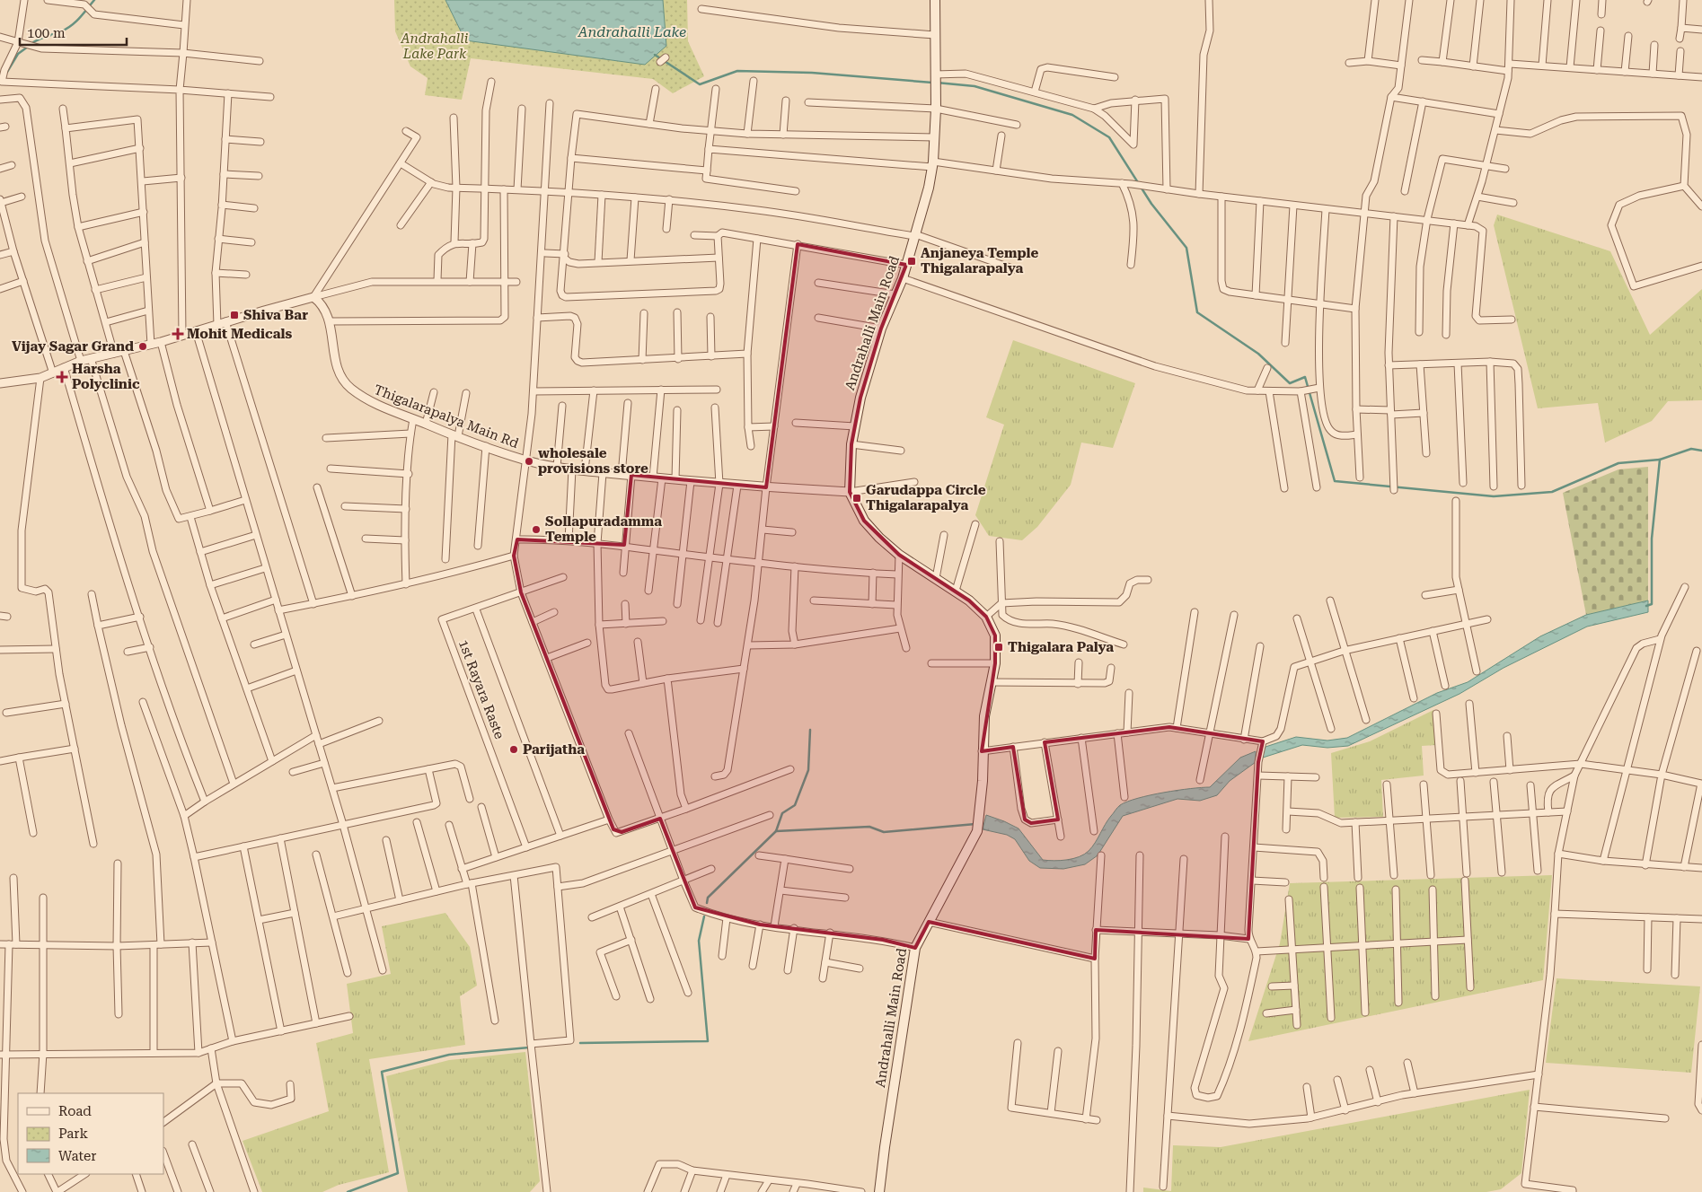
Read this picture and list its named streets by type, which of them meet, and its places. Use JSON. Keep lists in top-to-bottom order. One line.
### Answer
{"streets":{"main road":["Andrahalli Main Road"],"street":["Thigalarapalya Main Rd","1st Rayara Raste"]},"crossings":[["Andrahalli Main Road","Thigalarapalya Main Rd"]],"water":["Andrahalli Lake"],"parks":["Andrahalli Lake Park"],"places":{"transit":["Anjaneya Temple Thigalarapalya","Shiva Bar","Garudappa Circle Thigalarapalya","Thigalara Palya"],"health":["Mohit Medicals","Harsha Polyclinic"],"other":["Vijay Sagar Grand","wholesale provisions store","Sollapuradamma Temple","Parijatha"]},"legend":["Road","Park","Water"],"scale_bar":"100 m"}
